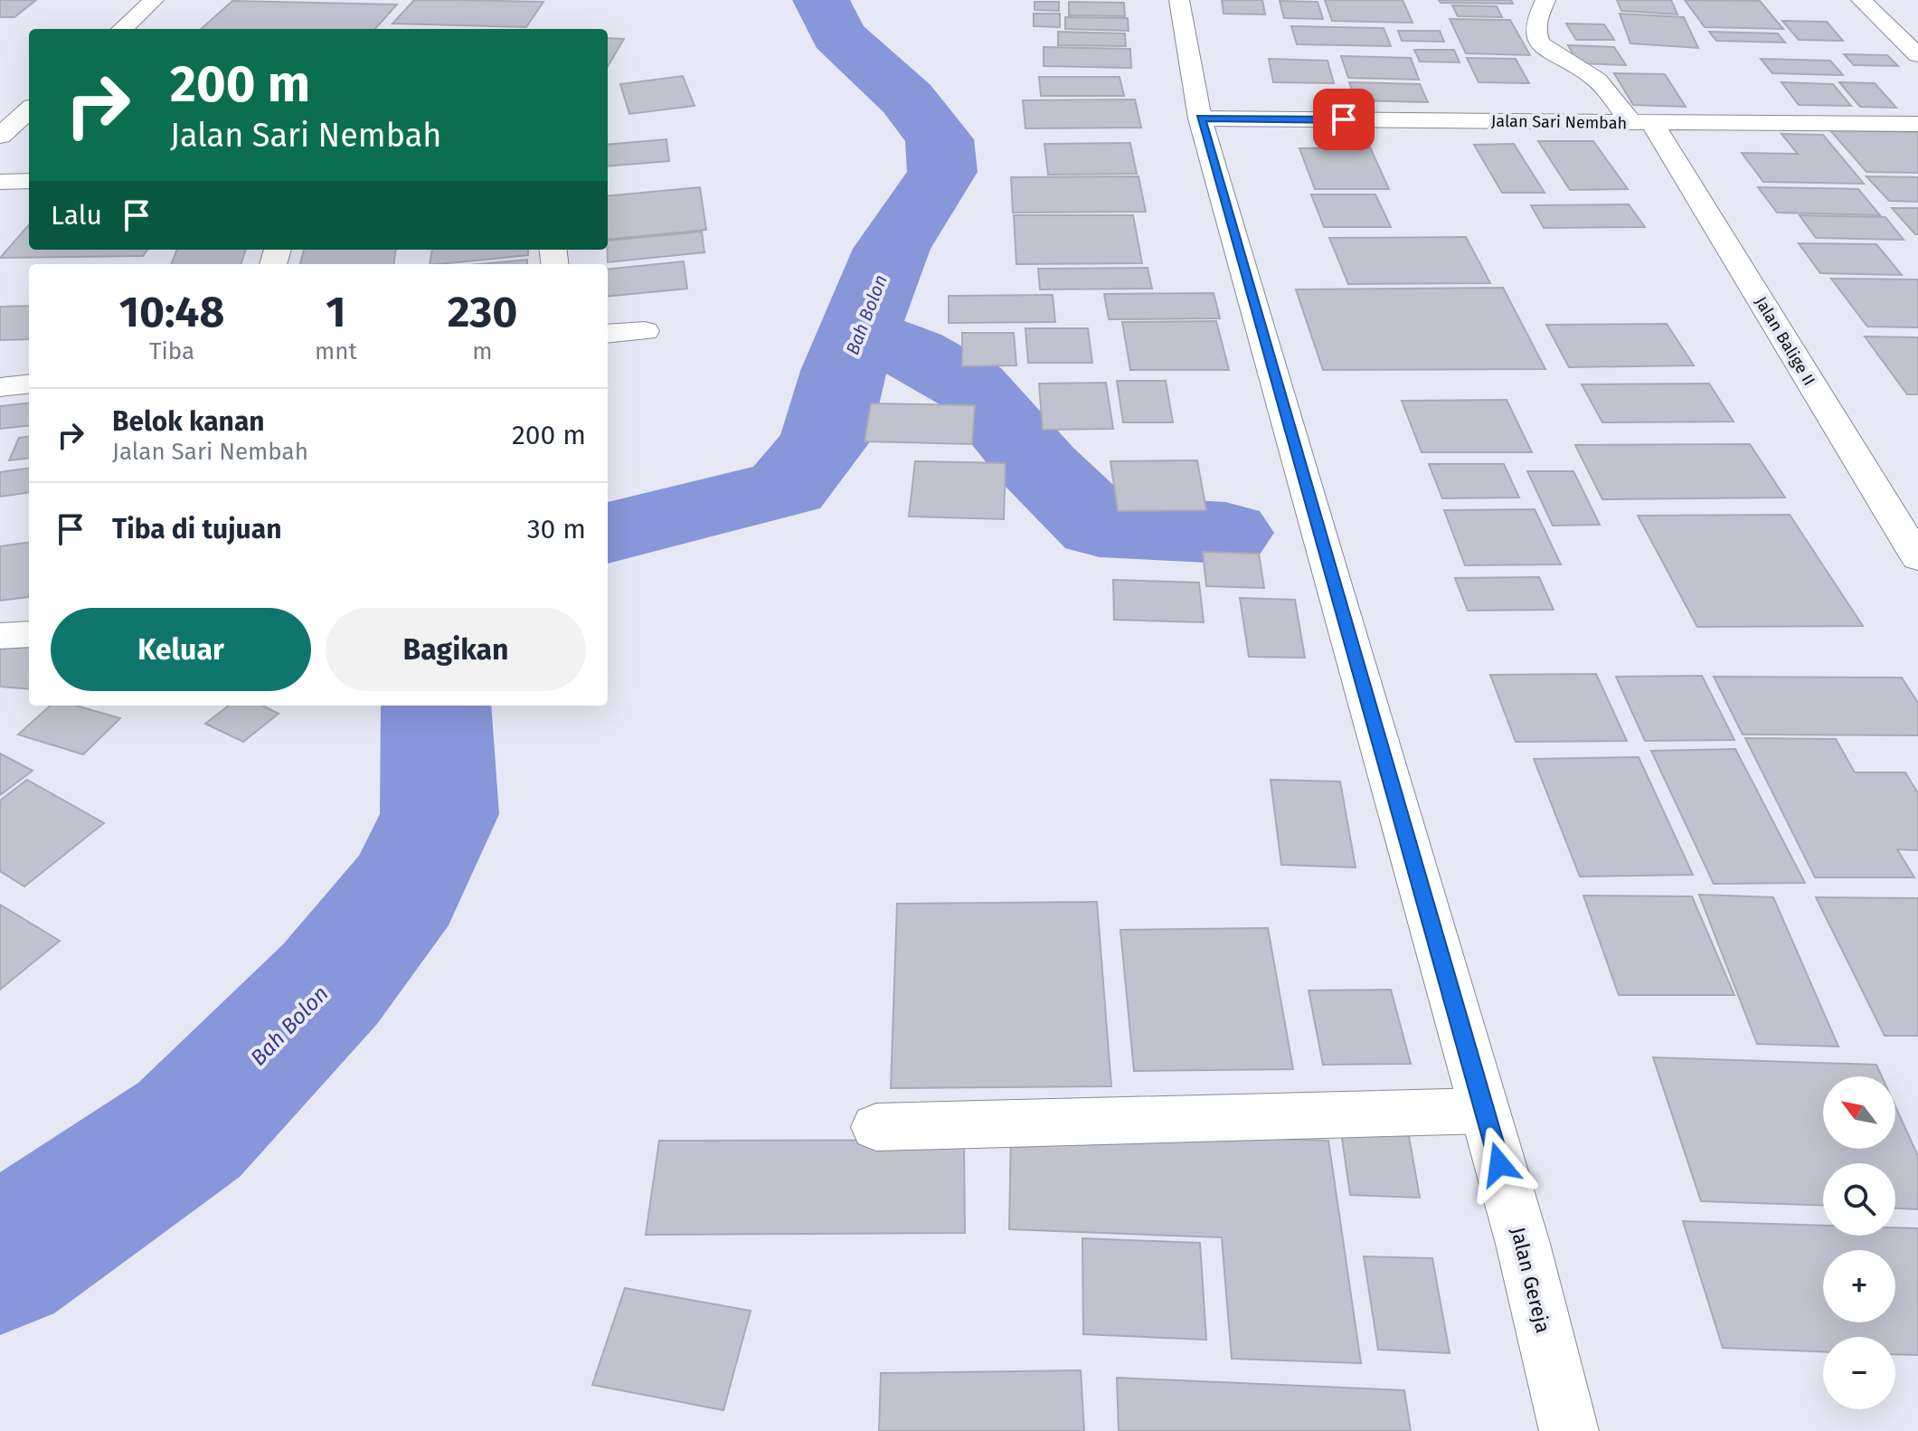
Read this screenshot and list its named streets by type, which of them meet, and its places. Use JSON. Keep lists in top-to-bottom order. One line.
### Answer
{"streets":{"street":["Jalan Sari Nembah","Jalan Balige II","Jalan Gereja"]},"crossings":[["Jalan Sari Nembah","Jalan Balige II"],["Jalan Sari Nembah","Jalan Gereja"]],"water":["Bah Bolon"],"north":"top left","page":{"turn":["200 m","Jalan Sari Nembah"],"then":"Lalu","eta":["10:48","Tiba","1","mnt","230","m"],"list":[{"name":"Belok kanan","note":"Jalan Sari Nembah","value":"200 m"},{"name":"Tiba di tujuan","value":"30 m"}],"buttons":["Keluar","Bagikan"],"map_buttons":["+","−"]}}
